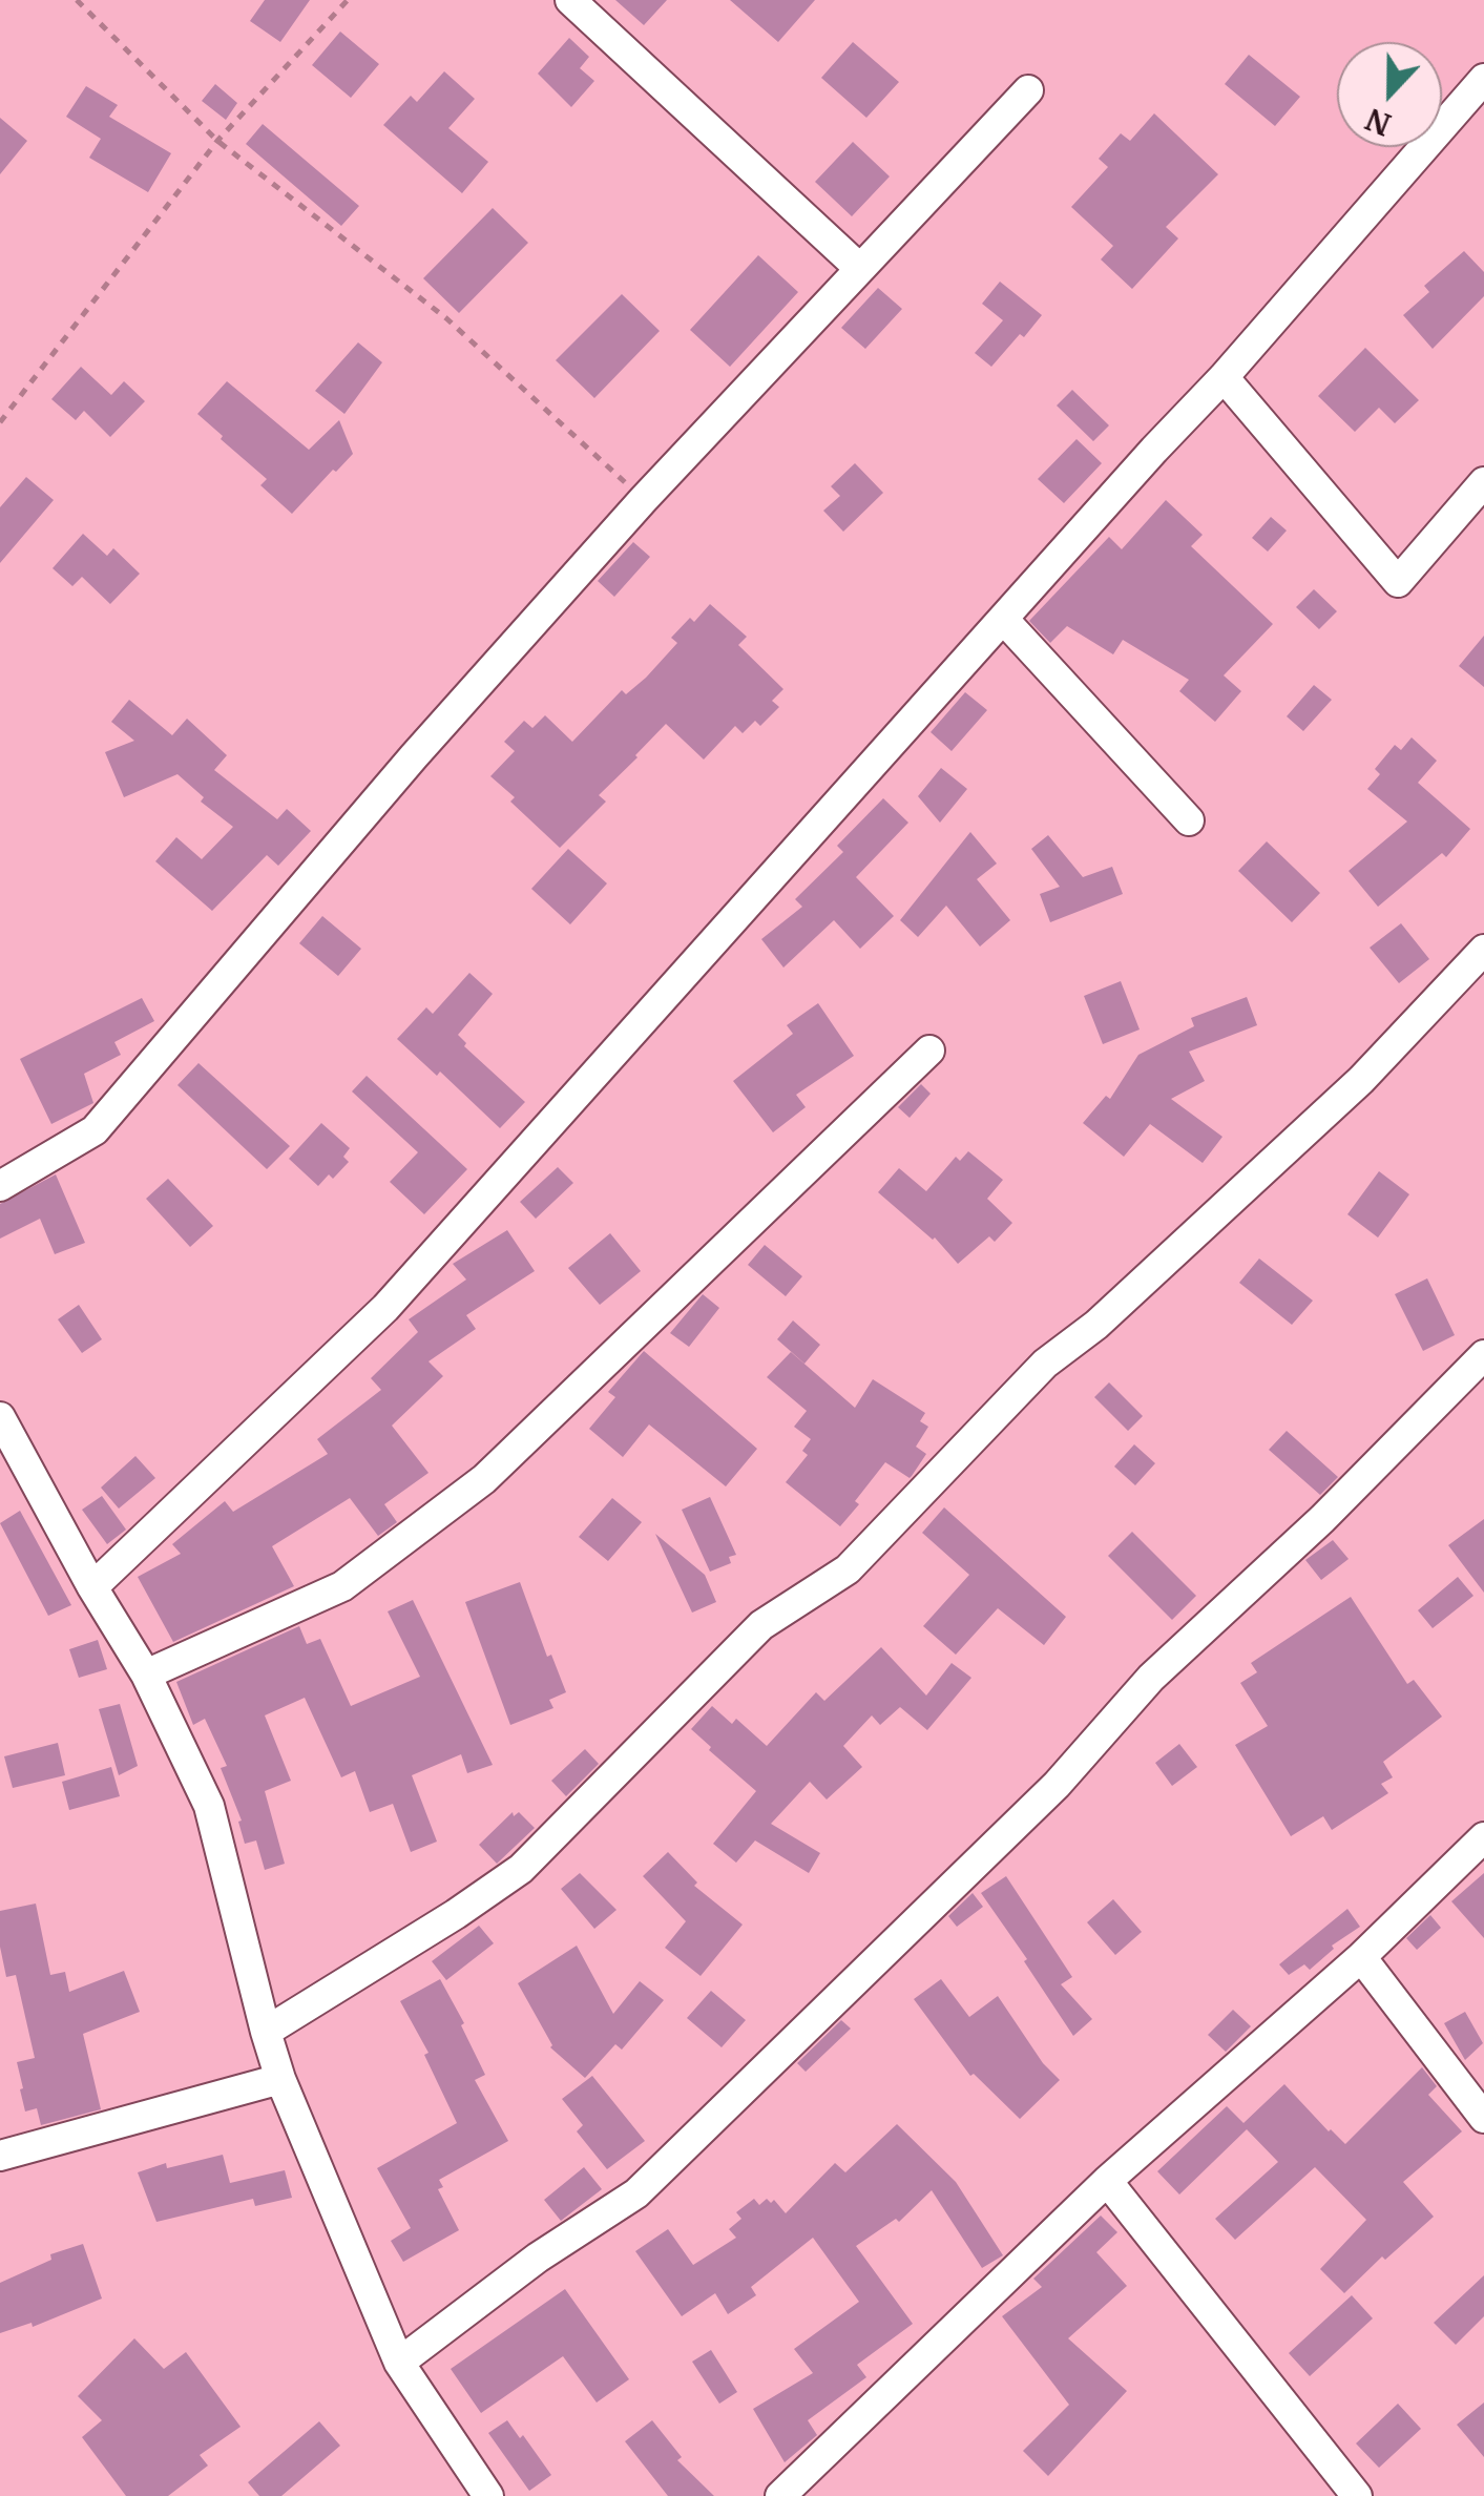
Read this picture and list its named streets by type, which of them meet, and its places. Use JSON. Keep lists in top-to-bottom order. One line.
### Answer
{"north":"bottom"}
